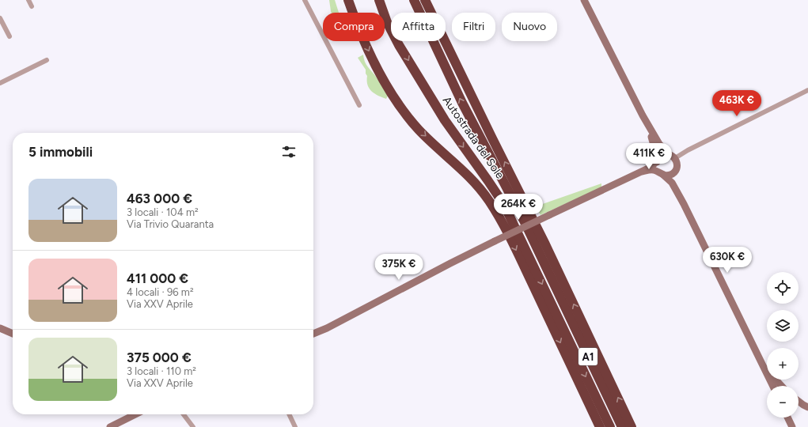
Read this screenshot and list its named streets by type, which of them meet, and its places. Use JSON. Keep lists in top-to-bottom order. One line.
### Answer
{"streets":{"highway":["Autostrada del Sole","A1"]},"page":{"chip":["Compra","Affitta","Filtri","Nuovo"],"price":["463K €","411K €","264K €","630K €","375K €"],"heading":"5 immobili","list":[{"name":"463 000 €","note":"3 locali · 104 m² · Via Trivio Quaranta"},{"name":"411 000 €","note":"4 locali · 96 m² · Via XXV Aprile"},{"name":"375 000 €","note":"3 locali · 110 m² · Via XXV Aprile"}],"map_buttons":["+","−"]}}
